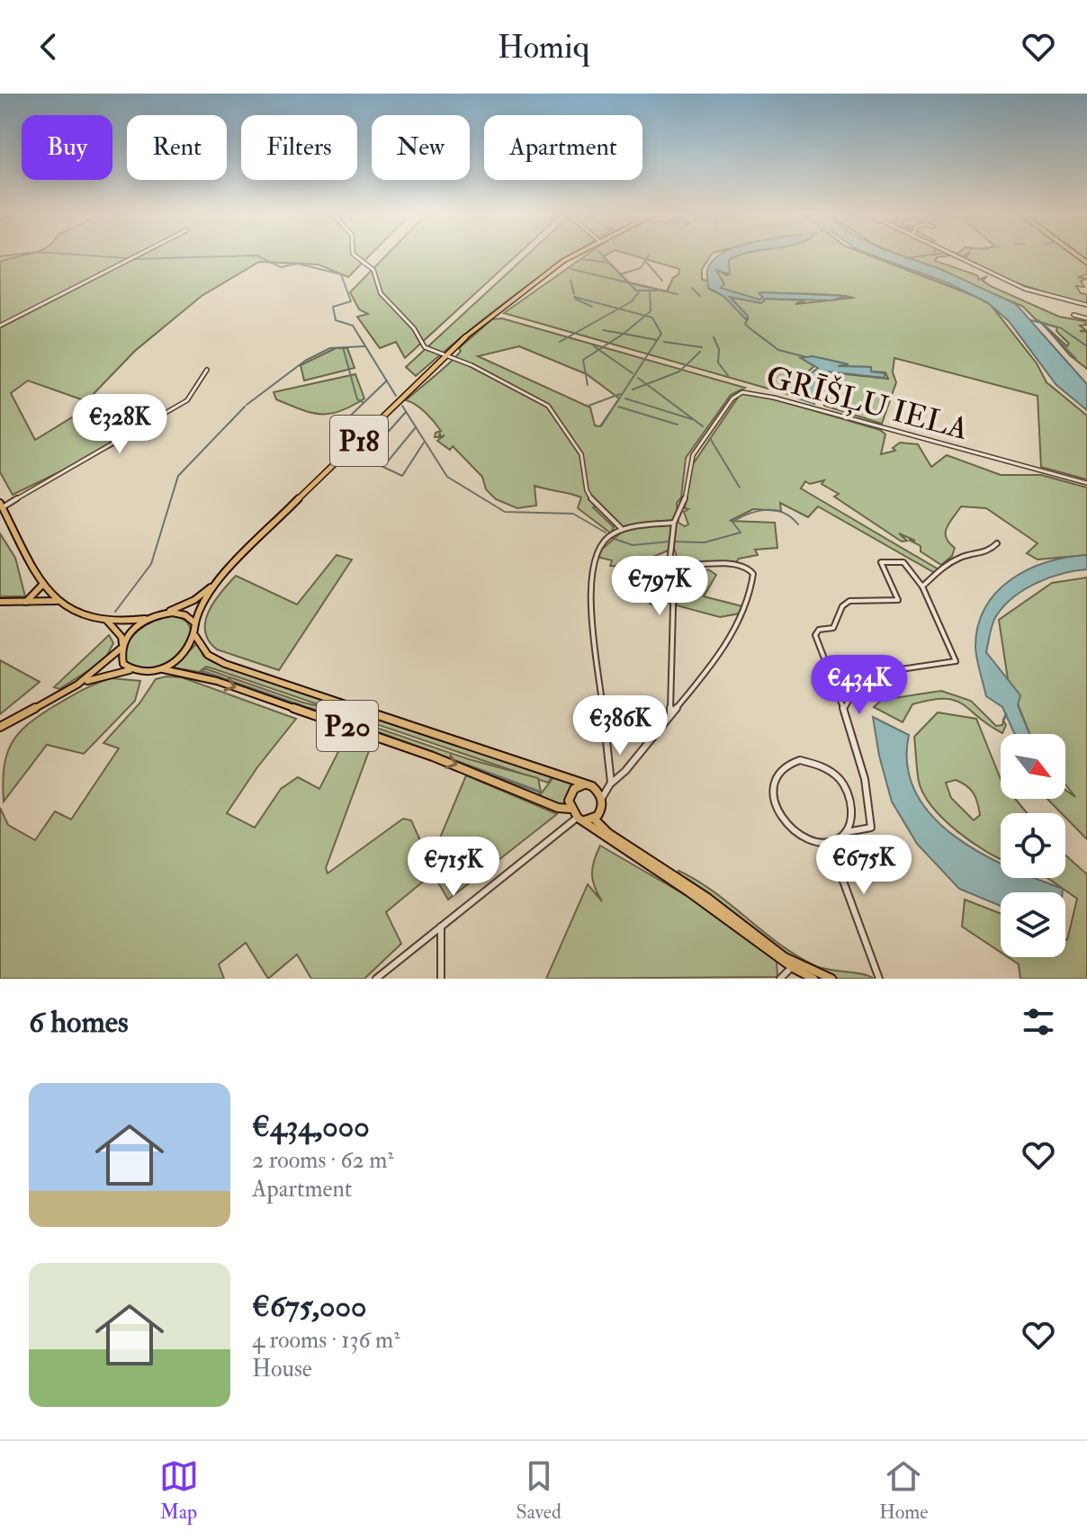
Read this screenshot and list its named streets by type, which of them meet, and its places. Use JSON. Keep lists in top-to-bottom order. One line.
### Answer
{"streets":{"main road":["P18","P20"],"street":["GRĪŠĻU IELA"]},"crossings":[["P18","P20"]],"north":"bottom right","page":{"header":"Homiq","chip":["Buy","Rent","Filters","New","Apartment"],"price":["€328K","€797K","€434K","€386K","€675K","€715K"],"heading":"6 homes","list":[{"name":"€434,000","note":"2 rooms · 62 m² · Apartment"},{"name":"€675,000","note":"4 rooms · 136 m² · House"}],"tabs":["Map","Saved","Home"]}}
